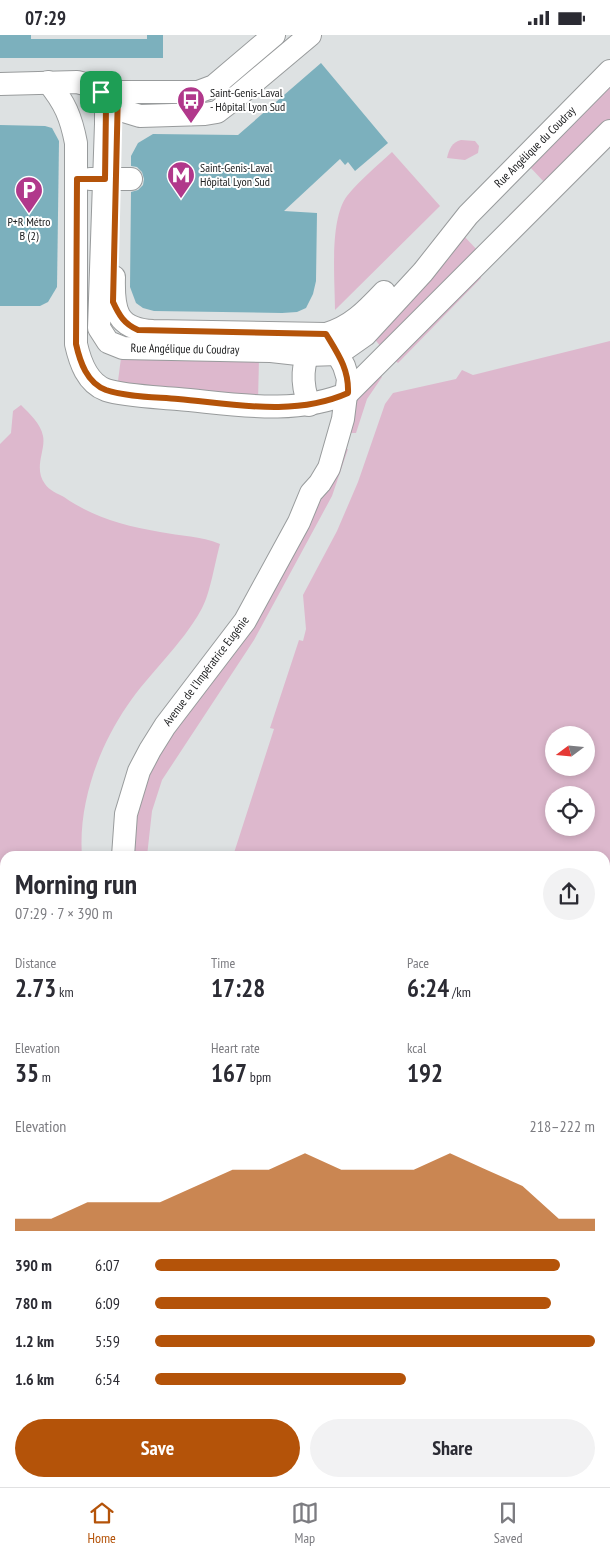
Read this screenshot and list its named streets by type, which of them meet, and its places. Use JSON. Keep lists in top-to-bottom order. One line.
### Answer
{"streets":{"street":["Rue Angélique du Coudray","Avenue de l'Impératrice Eugénie"]},"places":{"bus stop":["Saint-Genis-Laval - Hôpital Lyon Sud"],"metro station":["Saint-Genis-Laval Hôpital Lyon Sud"],"parking":["P+R Métro B (2)"]},"north":"left","page":{"status":"07:29","heading":["Morning run","07:29 · 7 × 390 m"],"stats":[["Distance","2.73 km"],["Time","17:28"],["Pace","6:24 /km"],["Elevation","35 m"],["Heart rate","167 bpm"],["kcal","192"]],"chart":["Elevation","218–222 m"],"list":[{"name":"390 m","note":"6:07"},{"name":"780 m","note":"6:09"},{"name":"1.2 km","note":"5:59"},{"name":"1.6 km","note":"6:54"}],"buttons":["Save","Share"],"tabs":["Home","Map","Saved"]}}
